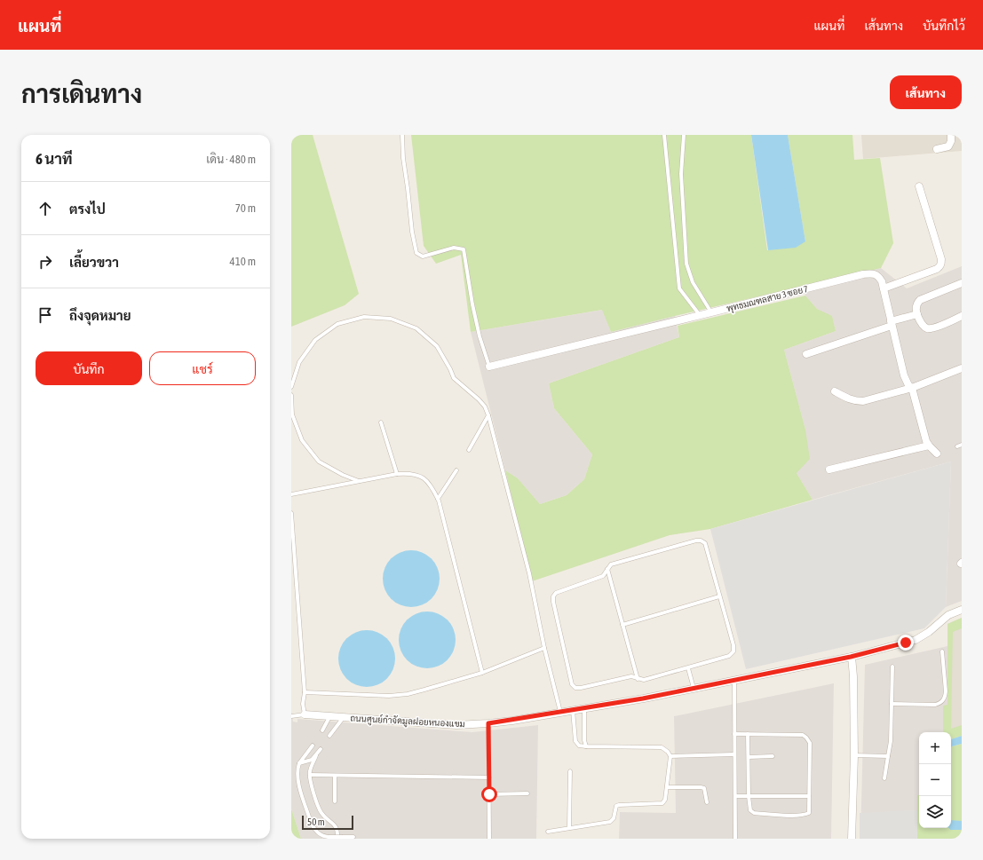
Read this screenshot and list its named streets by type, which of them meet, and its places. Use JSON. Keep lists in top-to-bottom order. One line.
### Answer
{"streets":{"street":["พุทธมณฑลสาย 3 ซอย 7","ถนนศูนย์กำจัดมูลฝอยหนองแขม"]},"scale_bar":"50 m","page":{"header":"แผนที่","nav":["แผนที่","เส้นทาง","บันทึกไว้"],"buttons":["เส้นทาง",["บันทึก","แชร์"]],"title":"การเดินทาง","heading":["6 นาที","เดิน · 480 m"],"list":[["ตรงไป","70 m"],["เลี้ยวขวา","410 m"],"ถึงจุดหมาย"],"map_buttons":["+","−"],"scale":"50 m"}}
